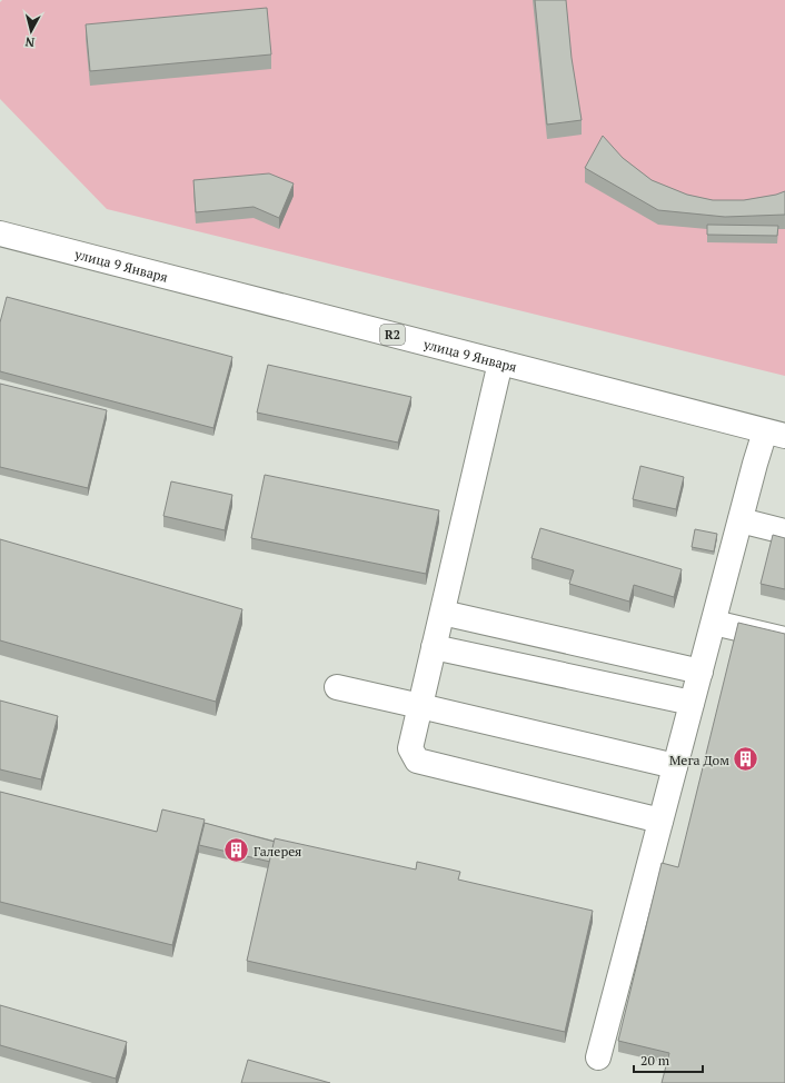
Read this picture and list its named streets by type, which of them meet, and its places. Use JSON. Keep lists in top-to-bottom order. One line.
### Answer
{"streets":{"main road":["улица 9 Января","R2"]},"places":{"building":["Мега Дом","Галерея"]},"scale_bar":"20 m","north":"bottom"}
